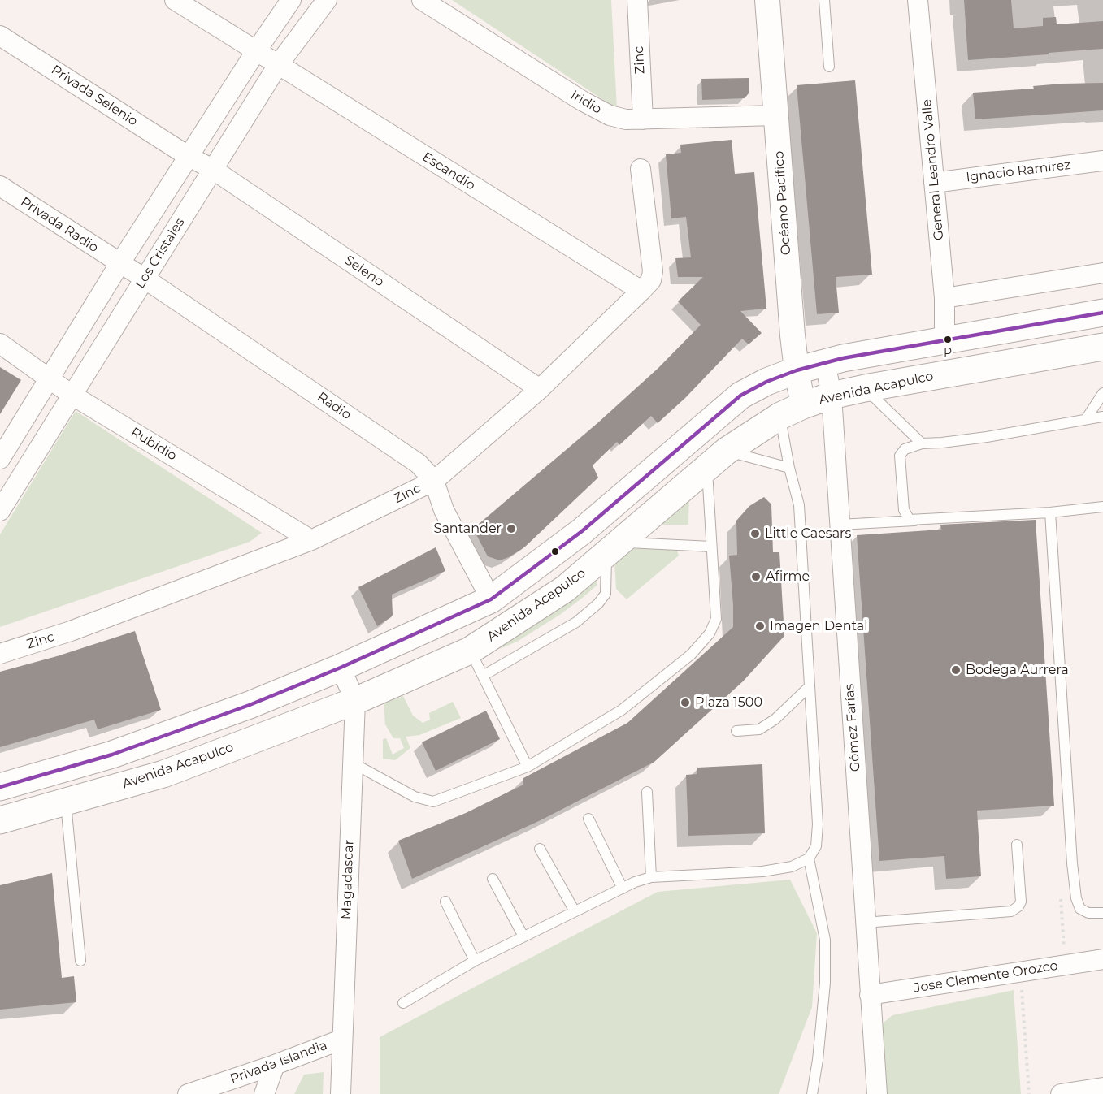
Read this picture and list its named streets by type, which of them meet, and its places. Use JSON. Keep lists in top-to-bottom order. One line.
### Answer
{"streets":{"main road":["Avenida Acapulco"],"street":["Zinc","Privada Selenio","Iridio","General Leandro Valle","Escandio","Ignacio Ramirez","Océano Pacífico","Privada Radio","Los Cristales","Seleno","Radio","Rubidio","Gómez Farías","Magadascar","Jose Clemente Orozco","Privada Islandia"]},"crossings":[["Zinc","Iridio"],["Zinc","Escandio"],["Zinc","Seleno"],["Zinc","Radio"],["Zinc","Rubidio"],["Privada Selenio","Seleno"],["Iridio","Océano Pacífico"],["General Leandro Valle","Ignacio Ramirez"],["Escandio","Los Cristales"],["Océano Pacífico","Avenida Acapulco"],["Privada Radio","Radio"],["Los Cristales","Seleno"],["Los Cristales","Radio"],["Los Cristales","Rubidio"],["Avenida Acapulco","Gómez Farías"],["Avenida Acapulco","Magadascar"],["Gómez Farías","Jose Clemente Orozco"],["Magadascar","Privada Islandia"]],"places":["P","Santander","Little Caesars","Afirme","Imagen Dental","Bodega Aurrera","Plaza 1500"]}
